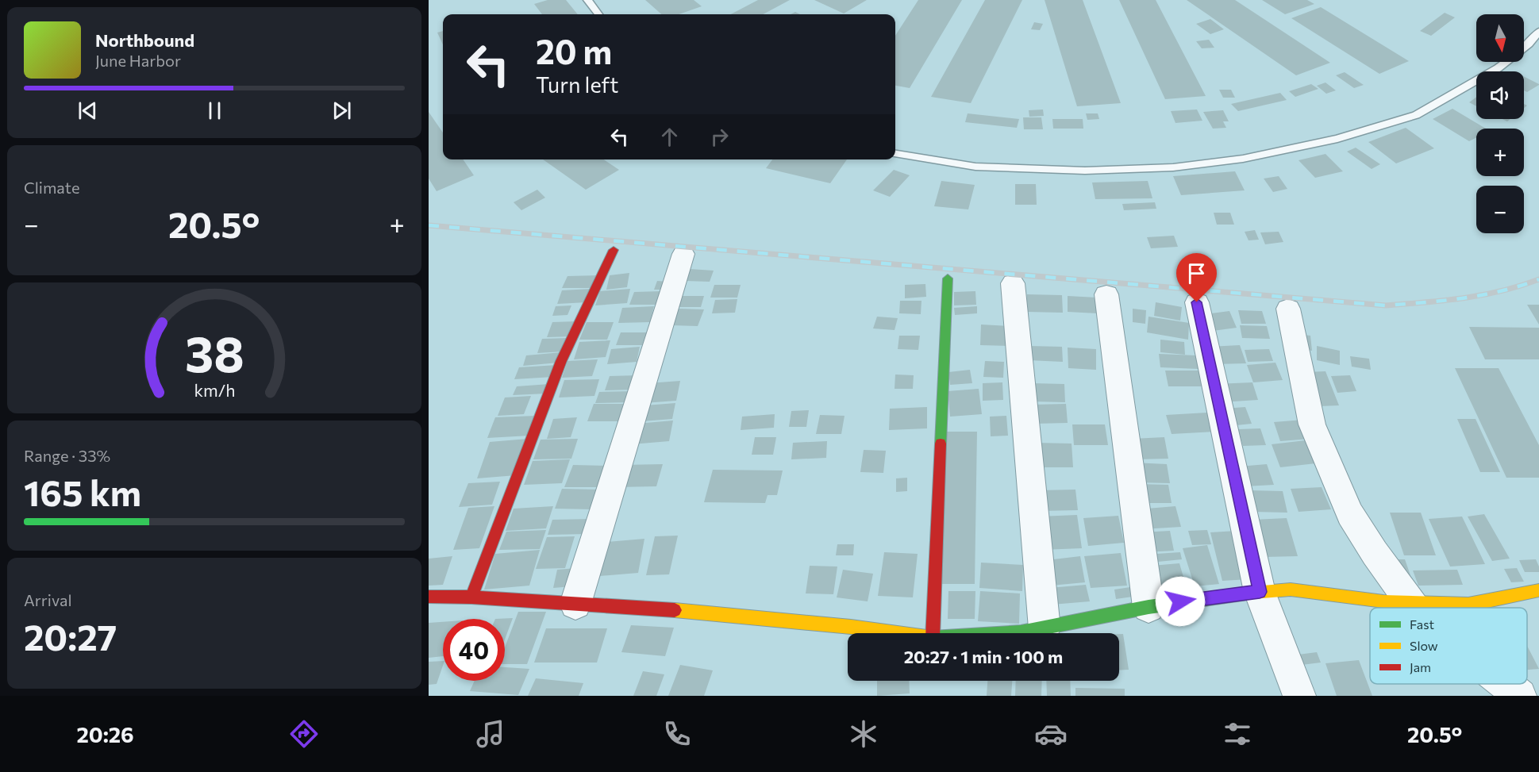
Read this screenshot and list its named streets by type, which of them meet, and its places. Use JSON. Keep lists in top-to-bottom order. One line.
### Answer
{"legend":["Fast","Slow","Jam"],"north":"bottom","page":{"map_buttons":["+","−"],"turn":["20 m","Turn left"],"song":["Northbound","June Harbor"],"tile":["Climate",["Range · 33%","165 km"],["Arrival","20:27"]],"heat":["−","20.5°","+"],"limit":"40","trip":"20:27 · 1 min · 100 m","tabs":["20:26","20.5°"],"gauge":["38","km/h"]}}
